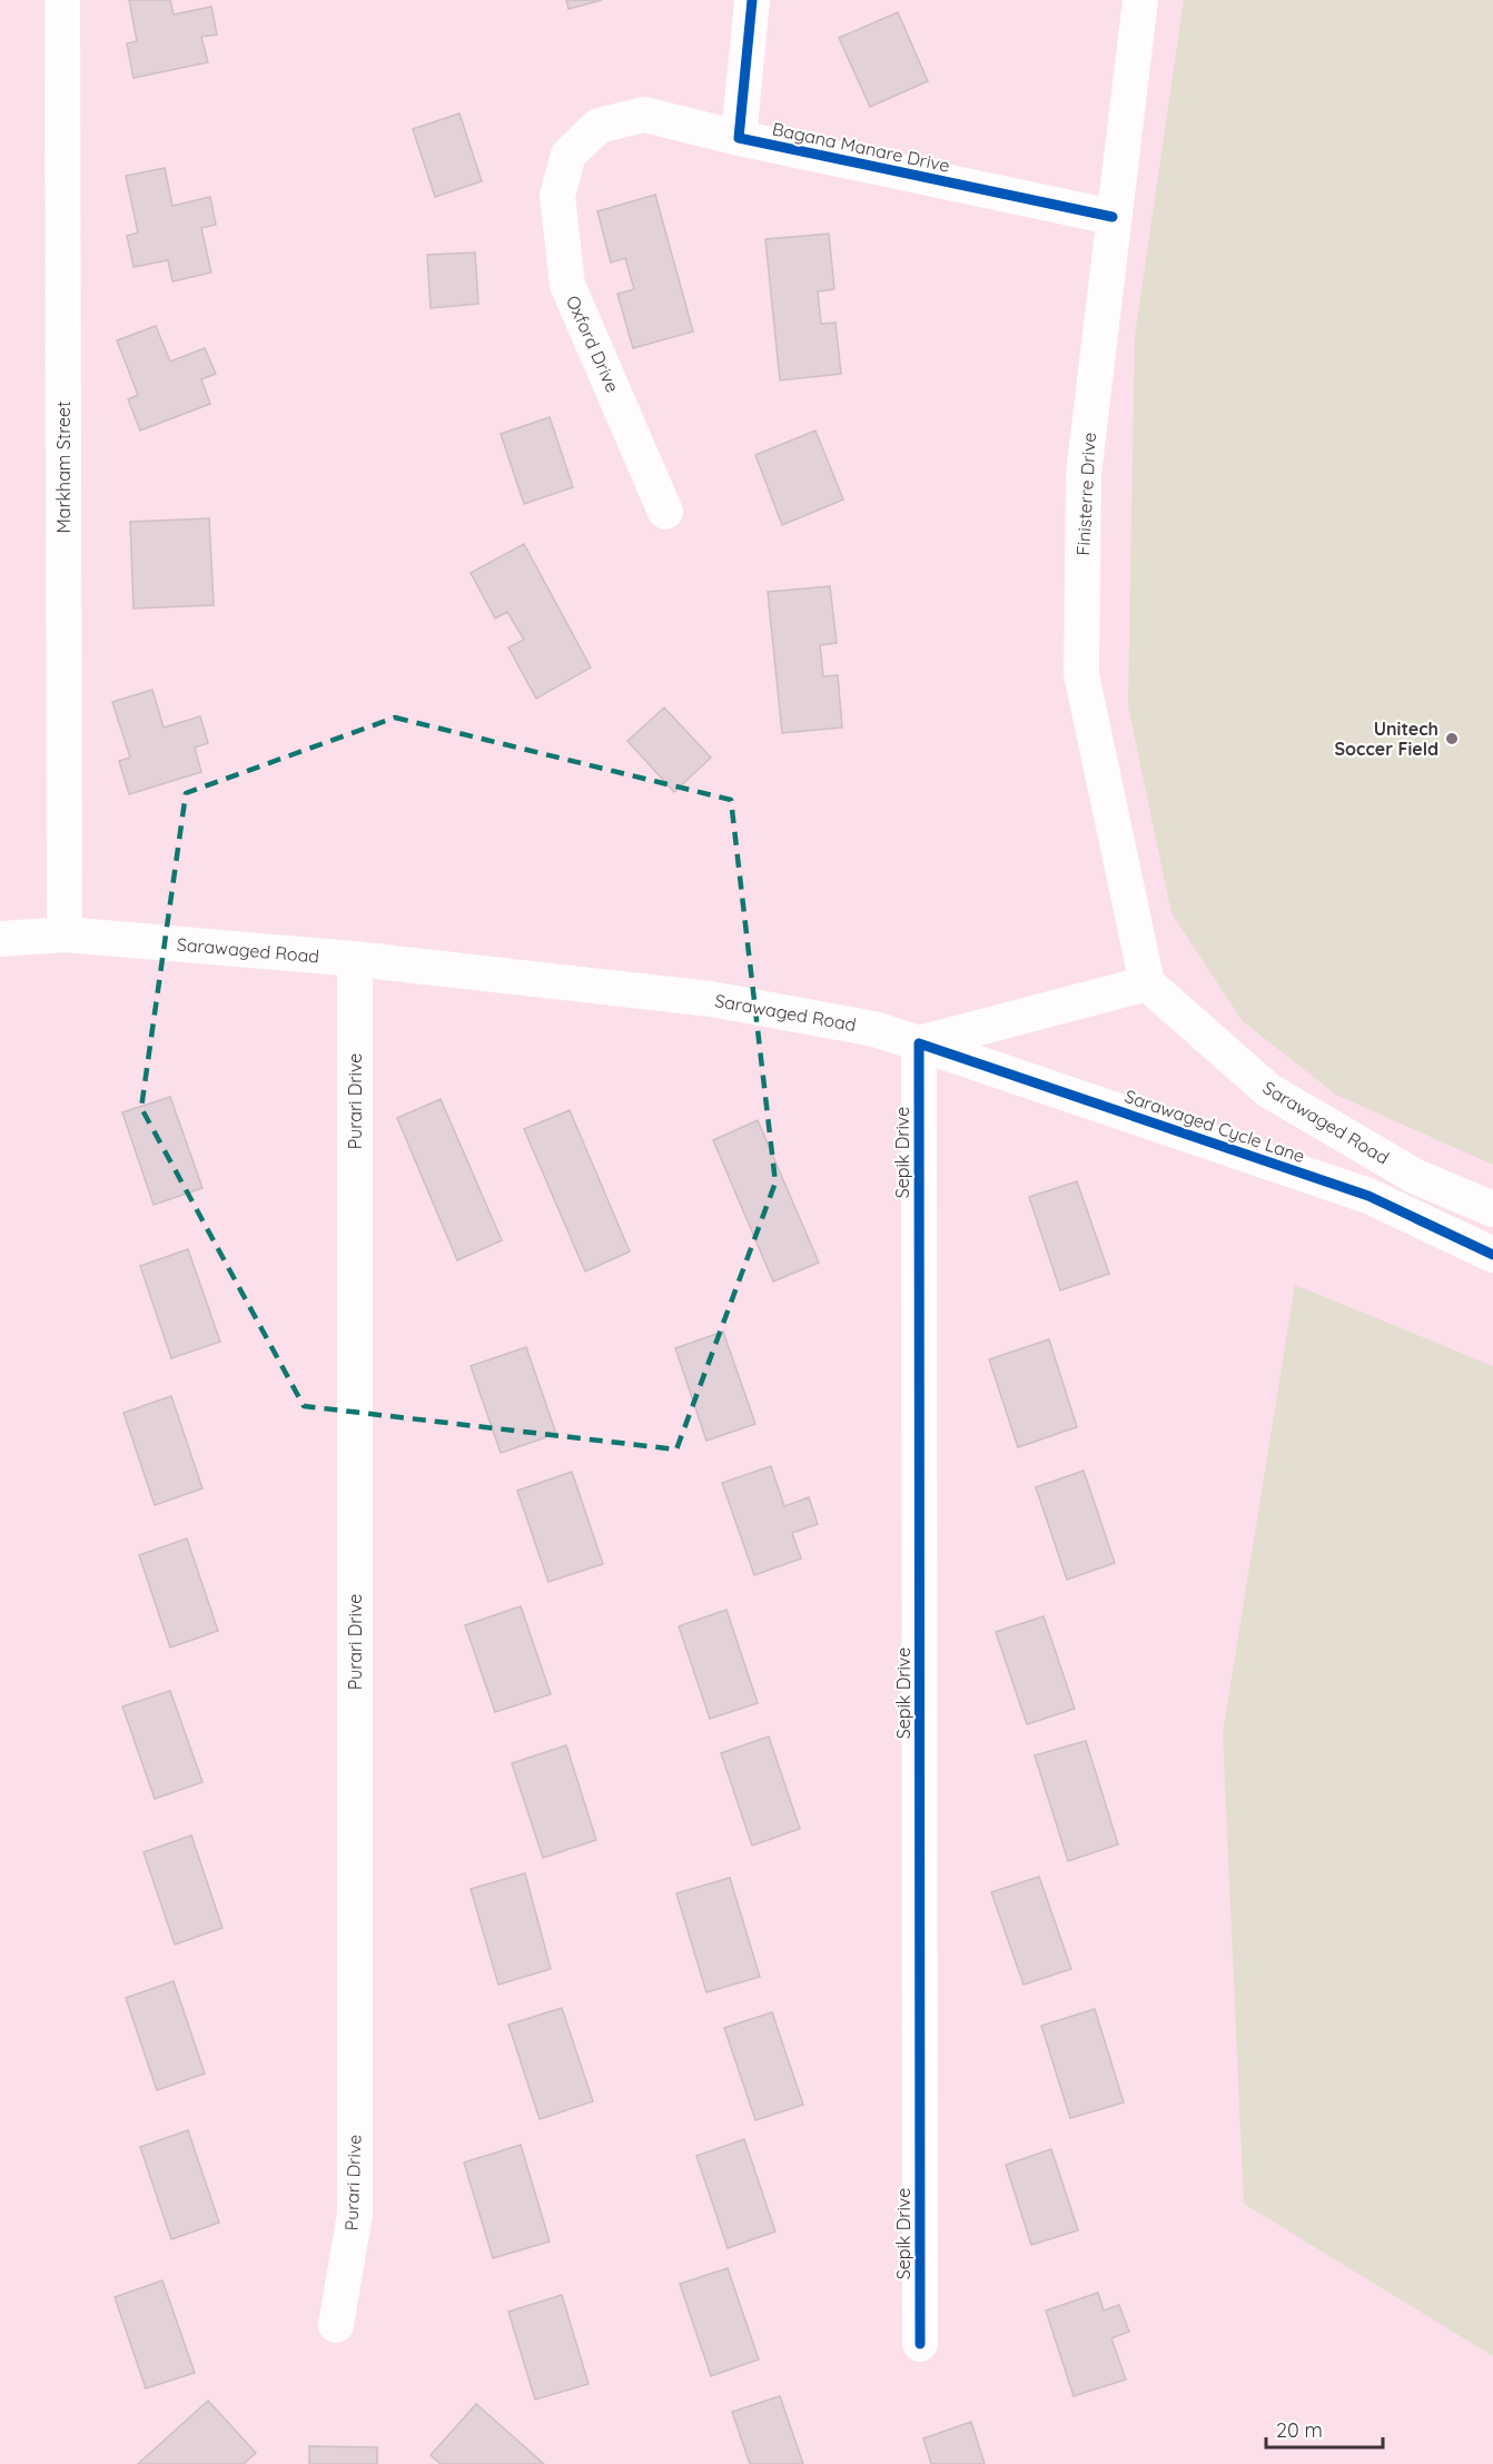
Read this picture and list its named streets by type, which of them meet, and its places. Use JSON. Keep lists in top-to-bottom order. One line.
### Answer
{"streets":{"street":["Bagana Manare Drive","Oxford Drive","Markham Street","Finisterre Drive","Sarawaged Road","Purari Drive","Sarawaged Cycle Lane"],"cycle path":["Sepik Drive"]},"crossings":[["Bagana Manare Drive","Oxford Drive"],["Bagana Manare Drive","Finisterre Drive"],["Markham Street","Sarawaged Road"],["Finisterre Drive","Sarawaged Road"],["Sarawaged Road","Purari Drive"],["Sarawaged Road","Sarawaged Cycle Lane"]],"places":["Unitech Soccer Field"],"scale_bar":"20 m"}
